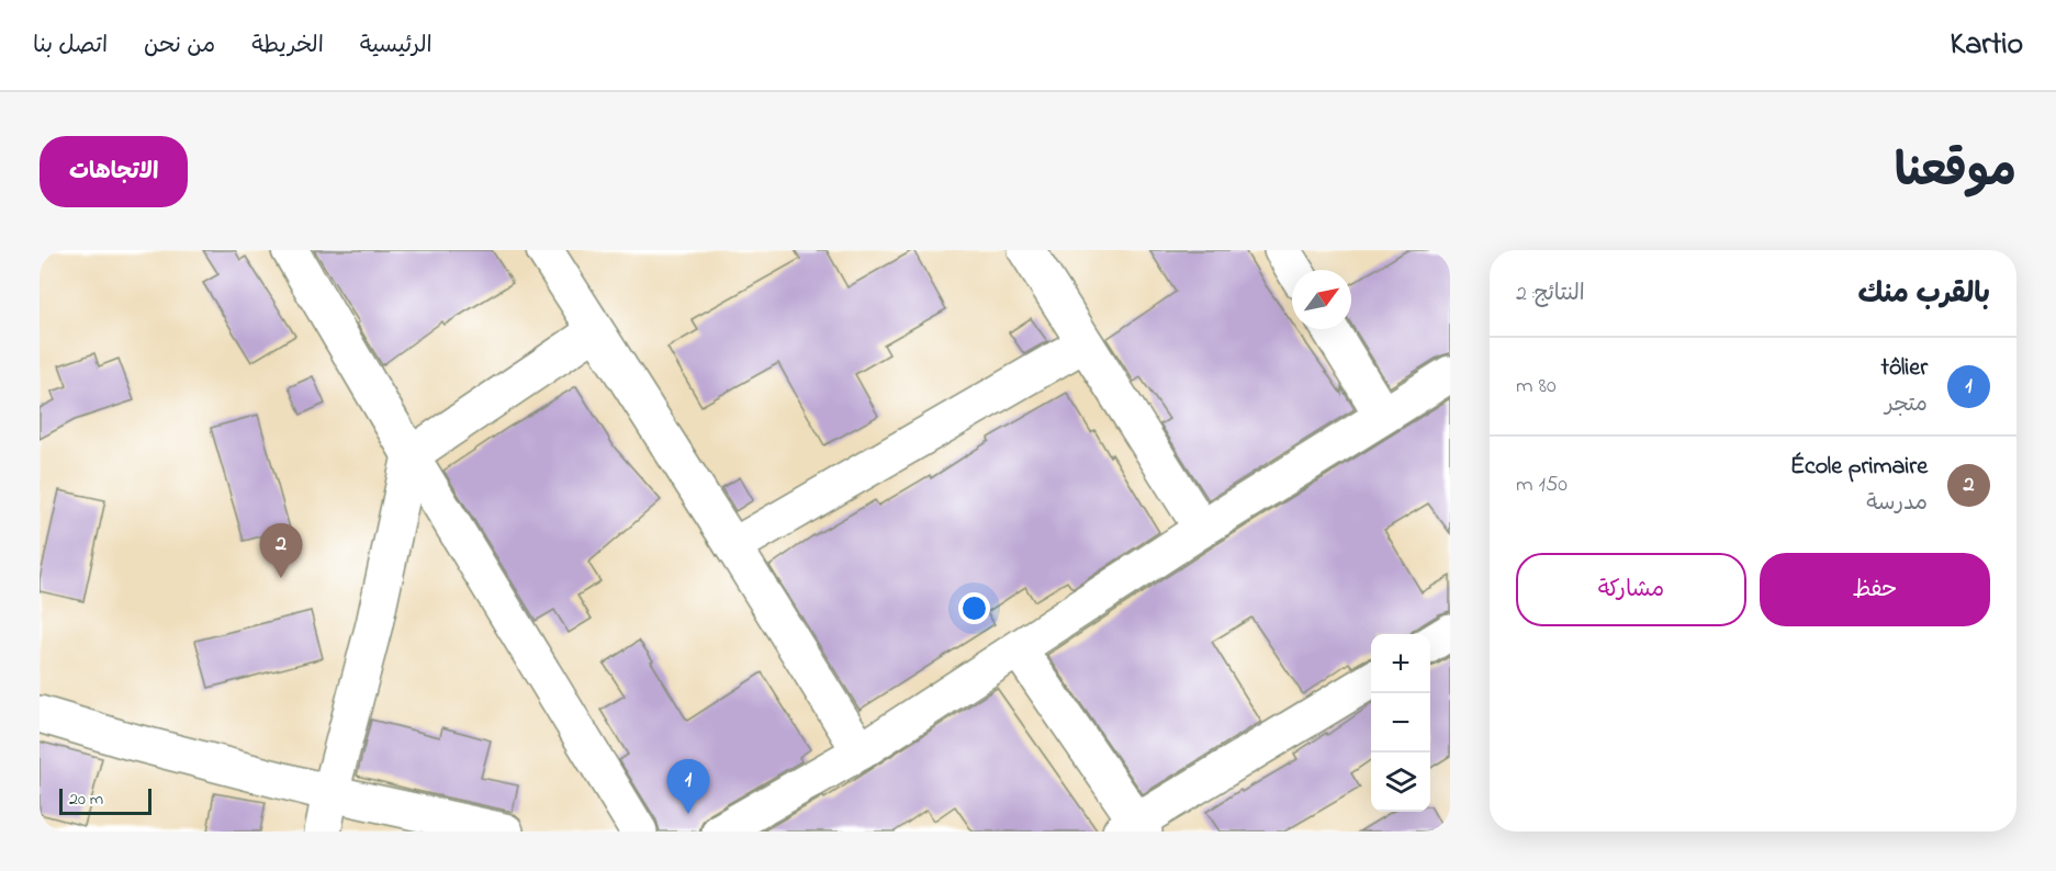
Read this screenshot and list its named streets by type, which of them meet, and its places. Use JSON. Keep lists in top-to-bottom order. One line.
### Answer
{"scale_bar":"20 m","north":"top right","page":{"header":"Kartio","nav":["الرئيسية","الخريطة","من نحن","اتصل بنا"],"title":"موقعنا","buttons":["الاتجاهات",["حفظ","مشاركة"]],"heading":["بالقرب منك","النتائج: 2"],"list":[{"mark":"1","name":"tôlier","note":"متجر","value":"80 m"},{"mark":"2","name":"École primaire","note":"مدرسة","value":"150 m"}],"pins":["2","1"],"map_buttons":["+","−"],"scale":"20 m"}}
